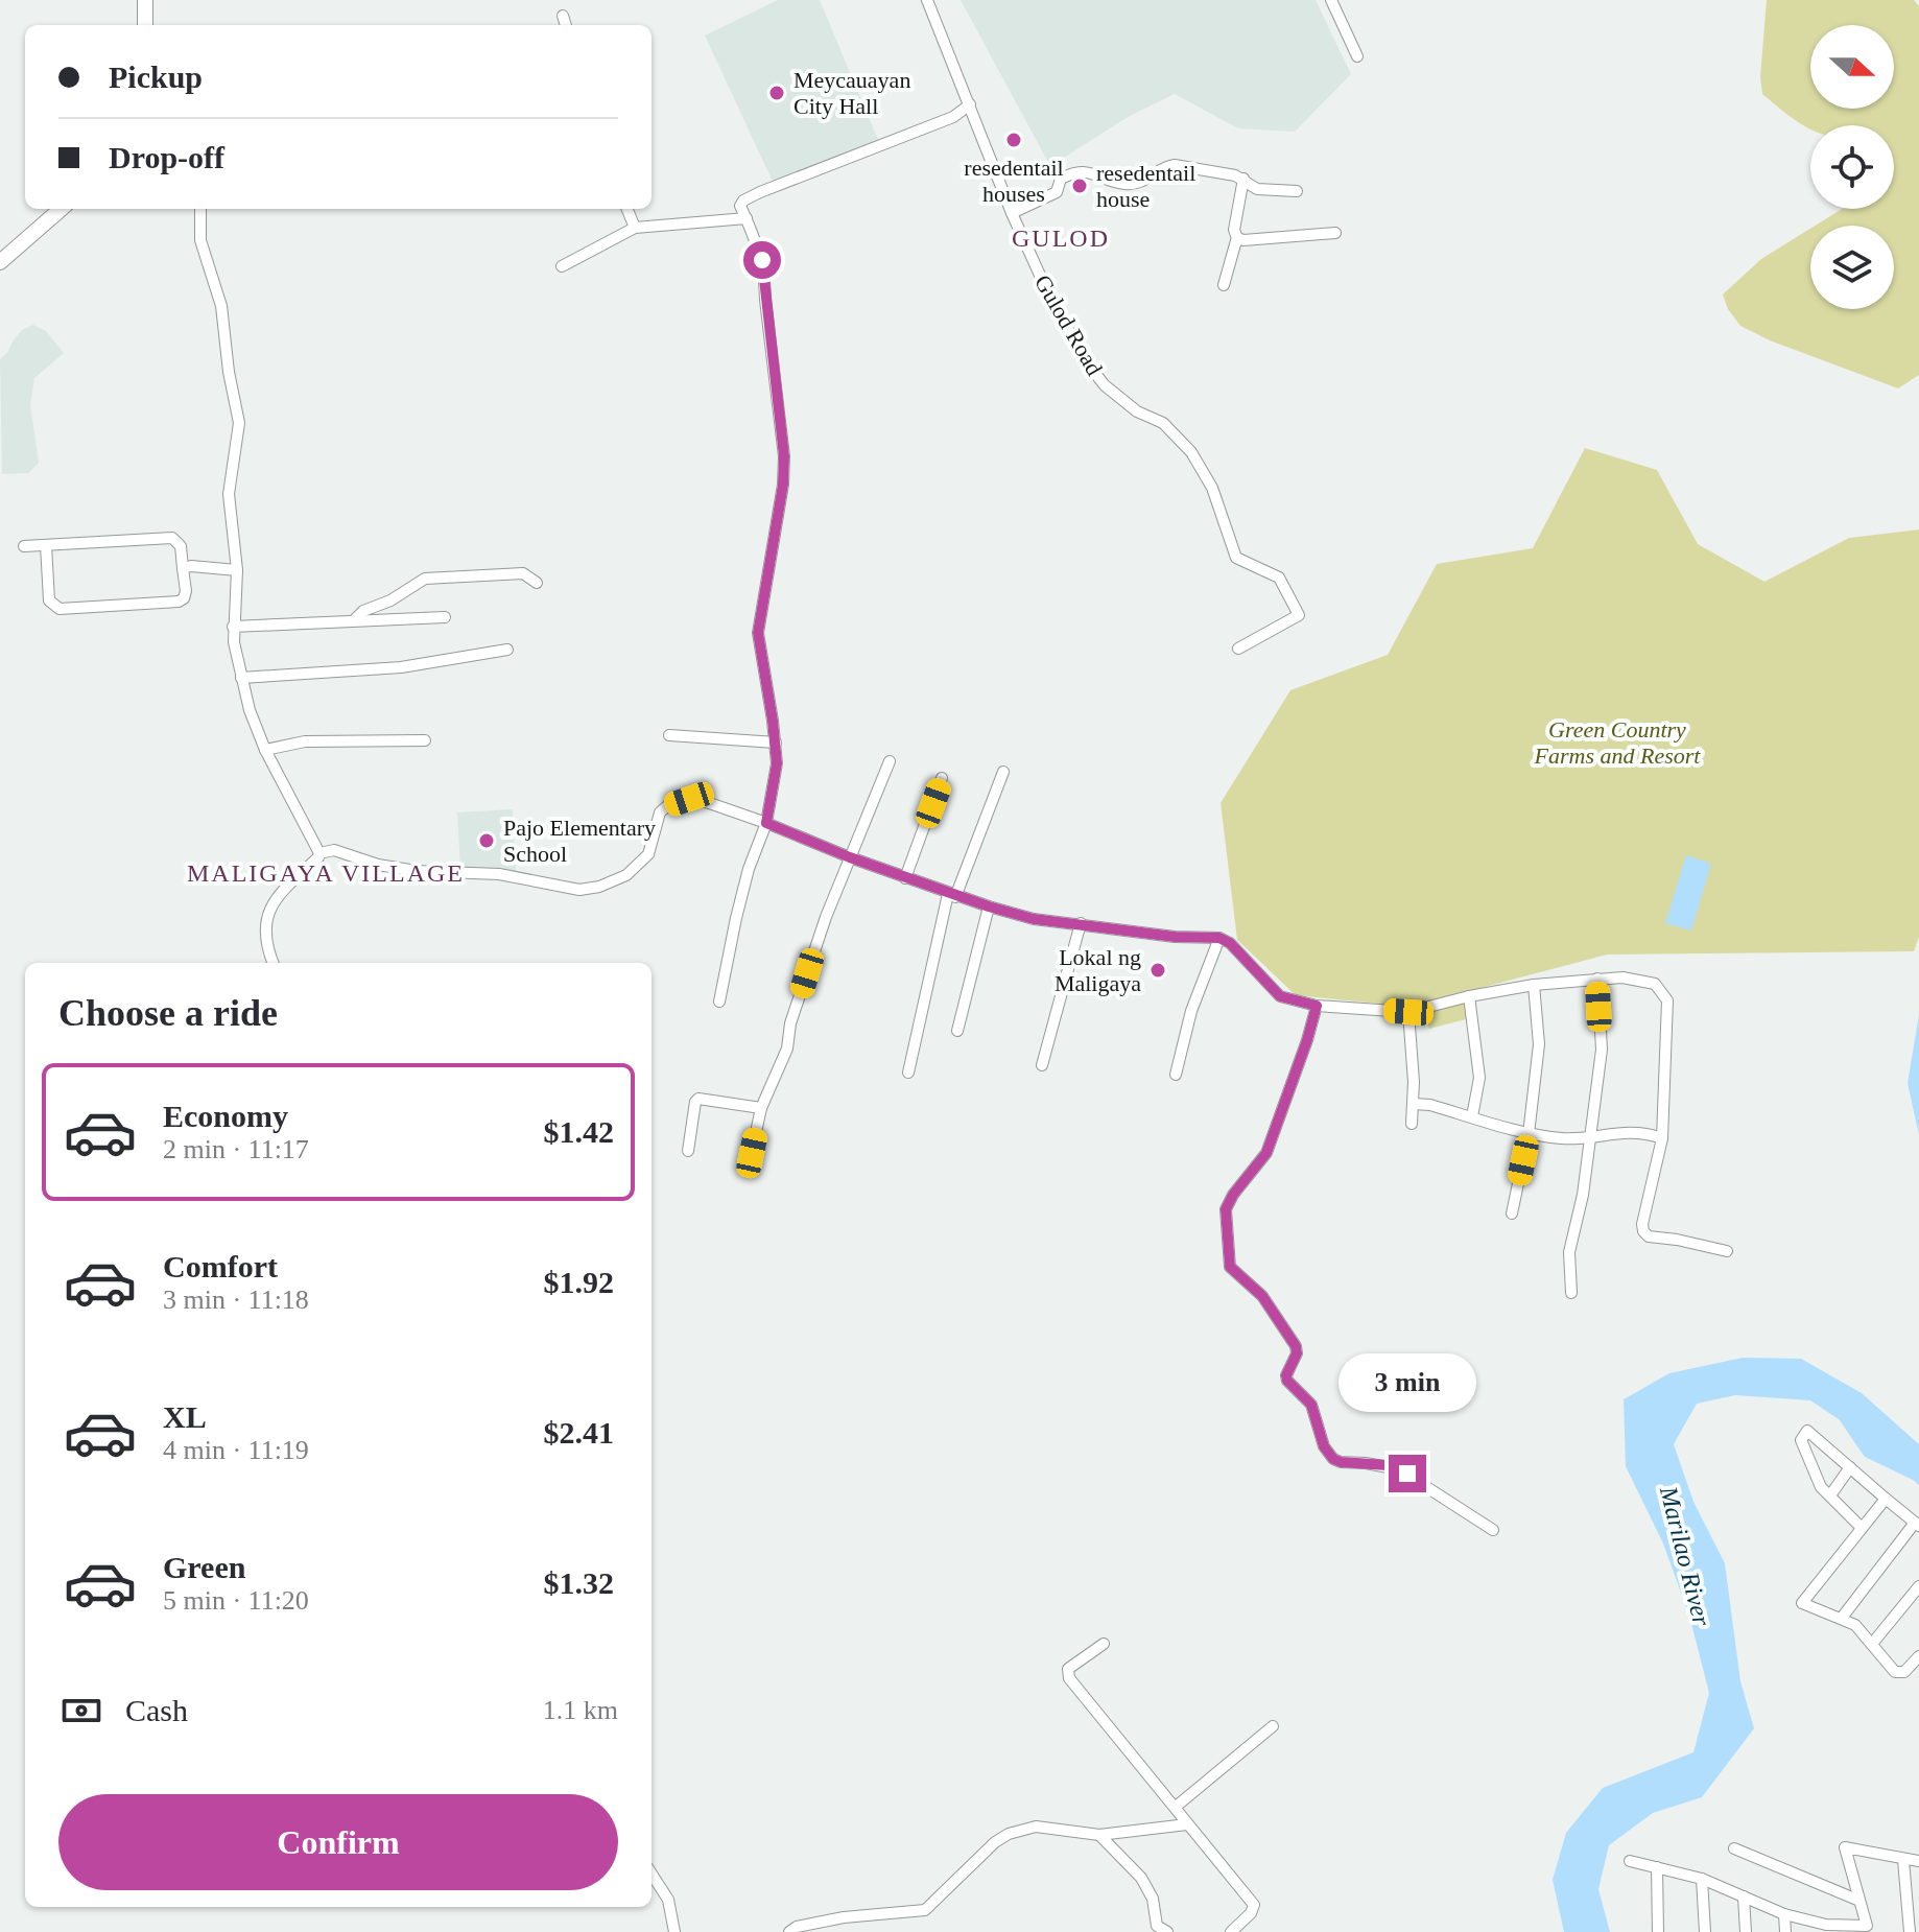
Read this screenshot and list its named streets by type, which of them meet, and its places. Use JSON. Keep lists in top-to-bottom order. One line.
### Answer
{"streets":{"street":["Gulod Road"]},"districts":["GULOD","MALIGAYA VILLAGE"],"water":["Marilao River"],"parks":["Green Country Farms and Resort"],"places":["Meycauayan City Hall","resedentail houses","resedentail house","Pajo Elementary School","Lokal ng Maligaya"],"north":"right","page":{"banner":["Pickup","Drop-off"],"heading":"Choose a ride","list":[{"name":"Economy","note":"2 min · 11:17","value":"$1.42"},{"name":"Comfort","note":"3 min · 11:18","value":"$1.92"},{"name":"XL","note":"4 min · 11:19","value":"$2.41"},{"name":"Green","note":"5 min · 11:20","value":"$1.32"}],"bubble":"3 min","pay":["Cash","1.1 km"],"buttons":"Confirm"}}
